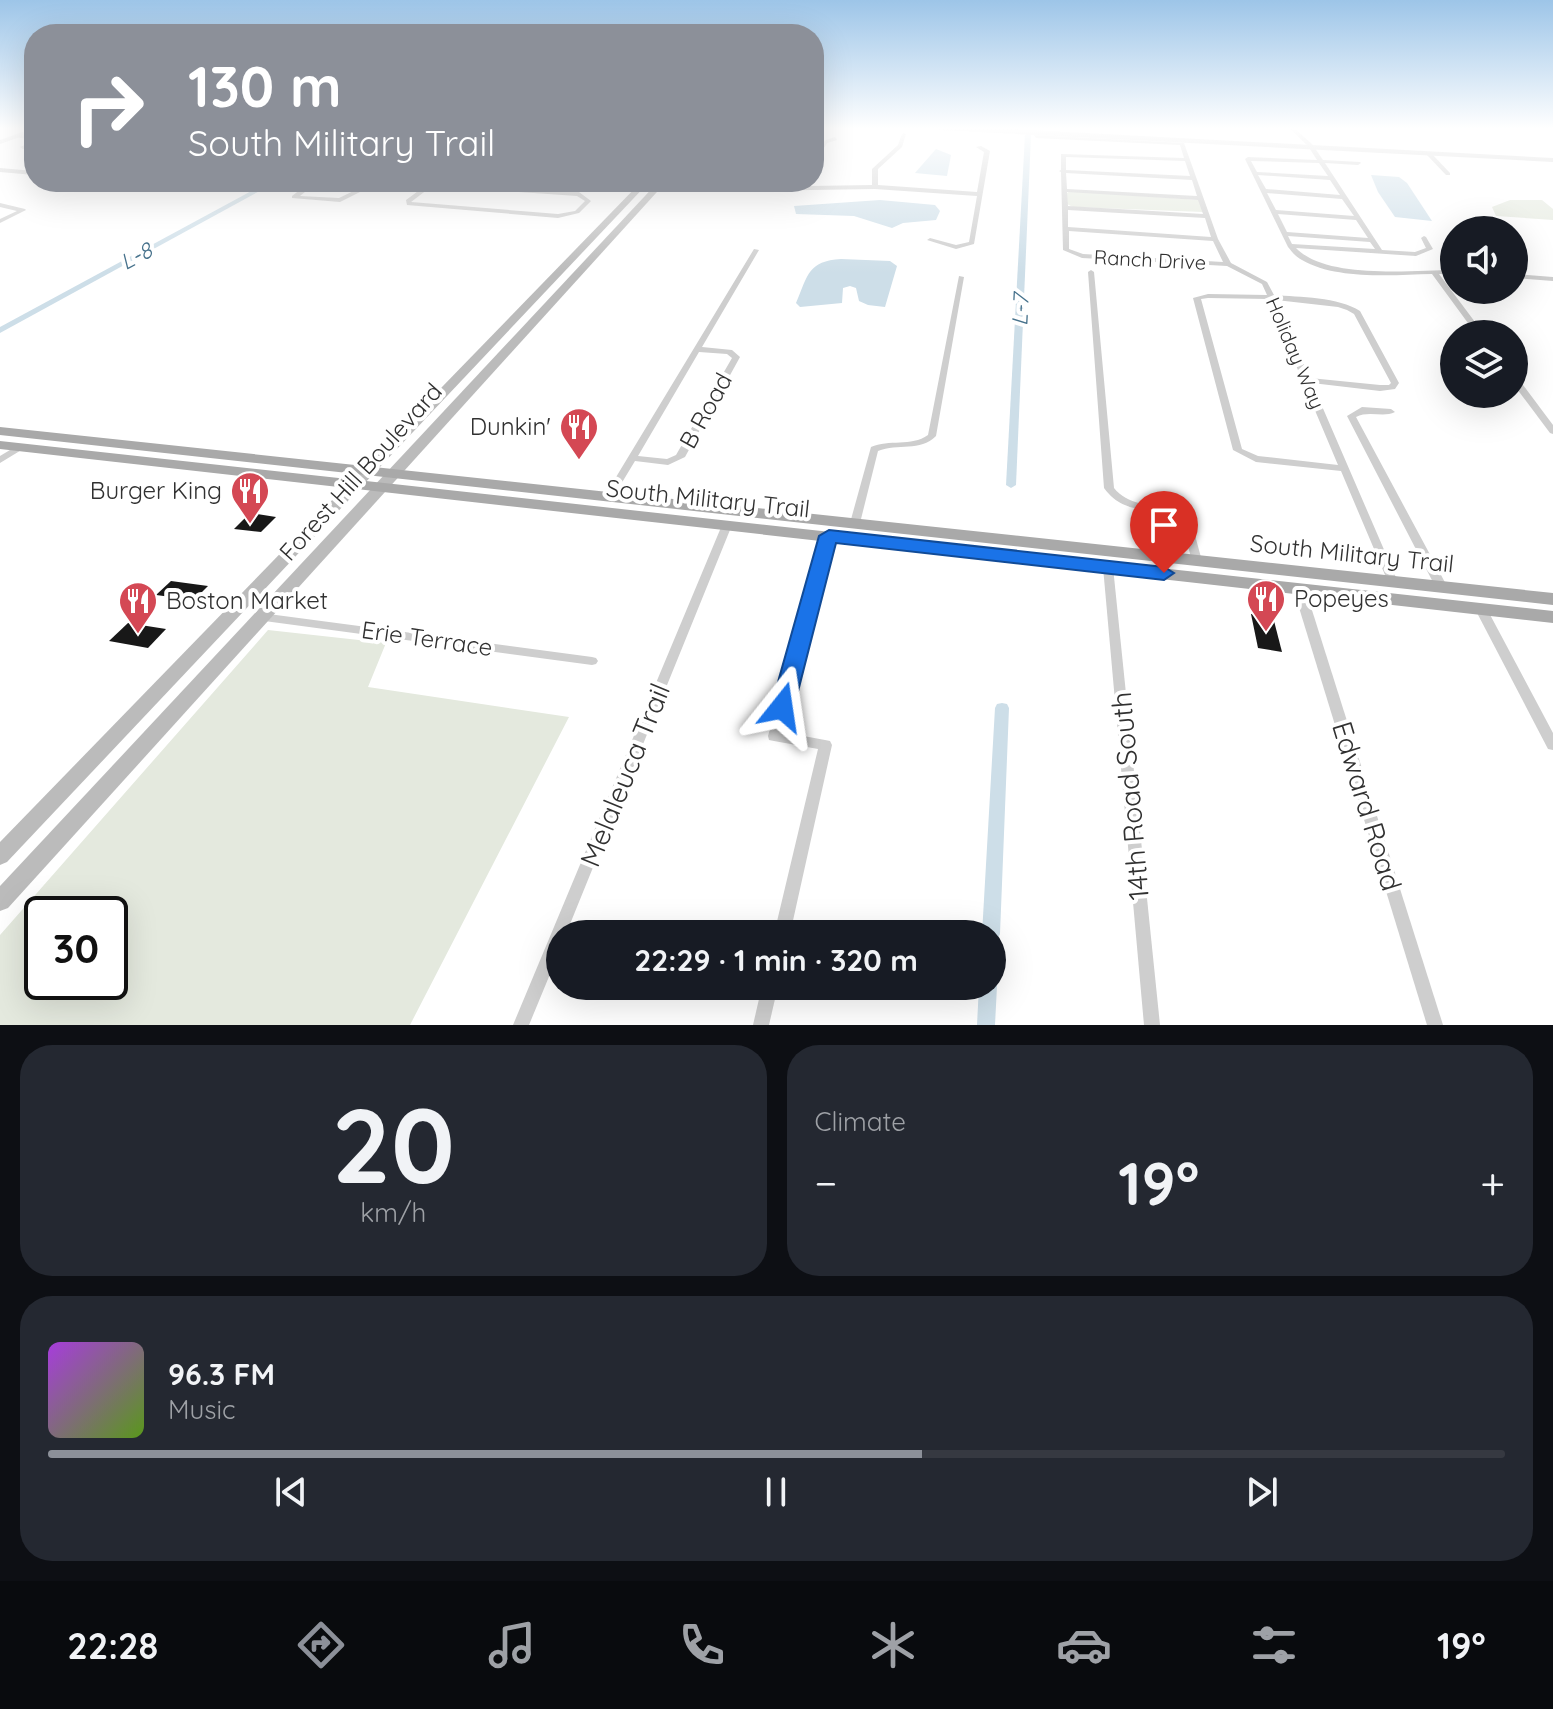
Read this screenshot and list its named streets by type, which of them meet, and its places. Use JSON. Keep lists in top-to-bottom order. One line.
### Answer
{"streets":{"main road":["Forest Hill Boulevard","South Military Trail"],"street":["Ranch Drive","Holiday Way","B Road","Erie Terrace","Melaleuca Trail","14th Road South","Edward Road"]},"crossings":[["Ranch Drive","Holiday Way"],["Holiday Way","South Military Trail"],["Forest Hill Boulevard","South Military Trail"],["Forest Hill Boulevard","Erie Terrace"],["South Military Trail","Melaleuca Trail"],["South Military Trail","14th Road South"],["South Military Trail","Edward Road"]],"water":["L-8","L-7"],"places":{"restaurant":["Dunkin'","Burger King","Popeyes","Boston Market"]},"page":{"turn":["130 m","South Military Trail"],"limit":"30","trip":"22:29 · 1 min · 320 m","tile":[["20","km/h"],"Climate"],"heat":["−","19°","+"],"song":["96.3 FM","Music"],"tabs":["22:28","19°"]}}
